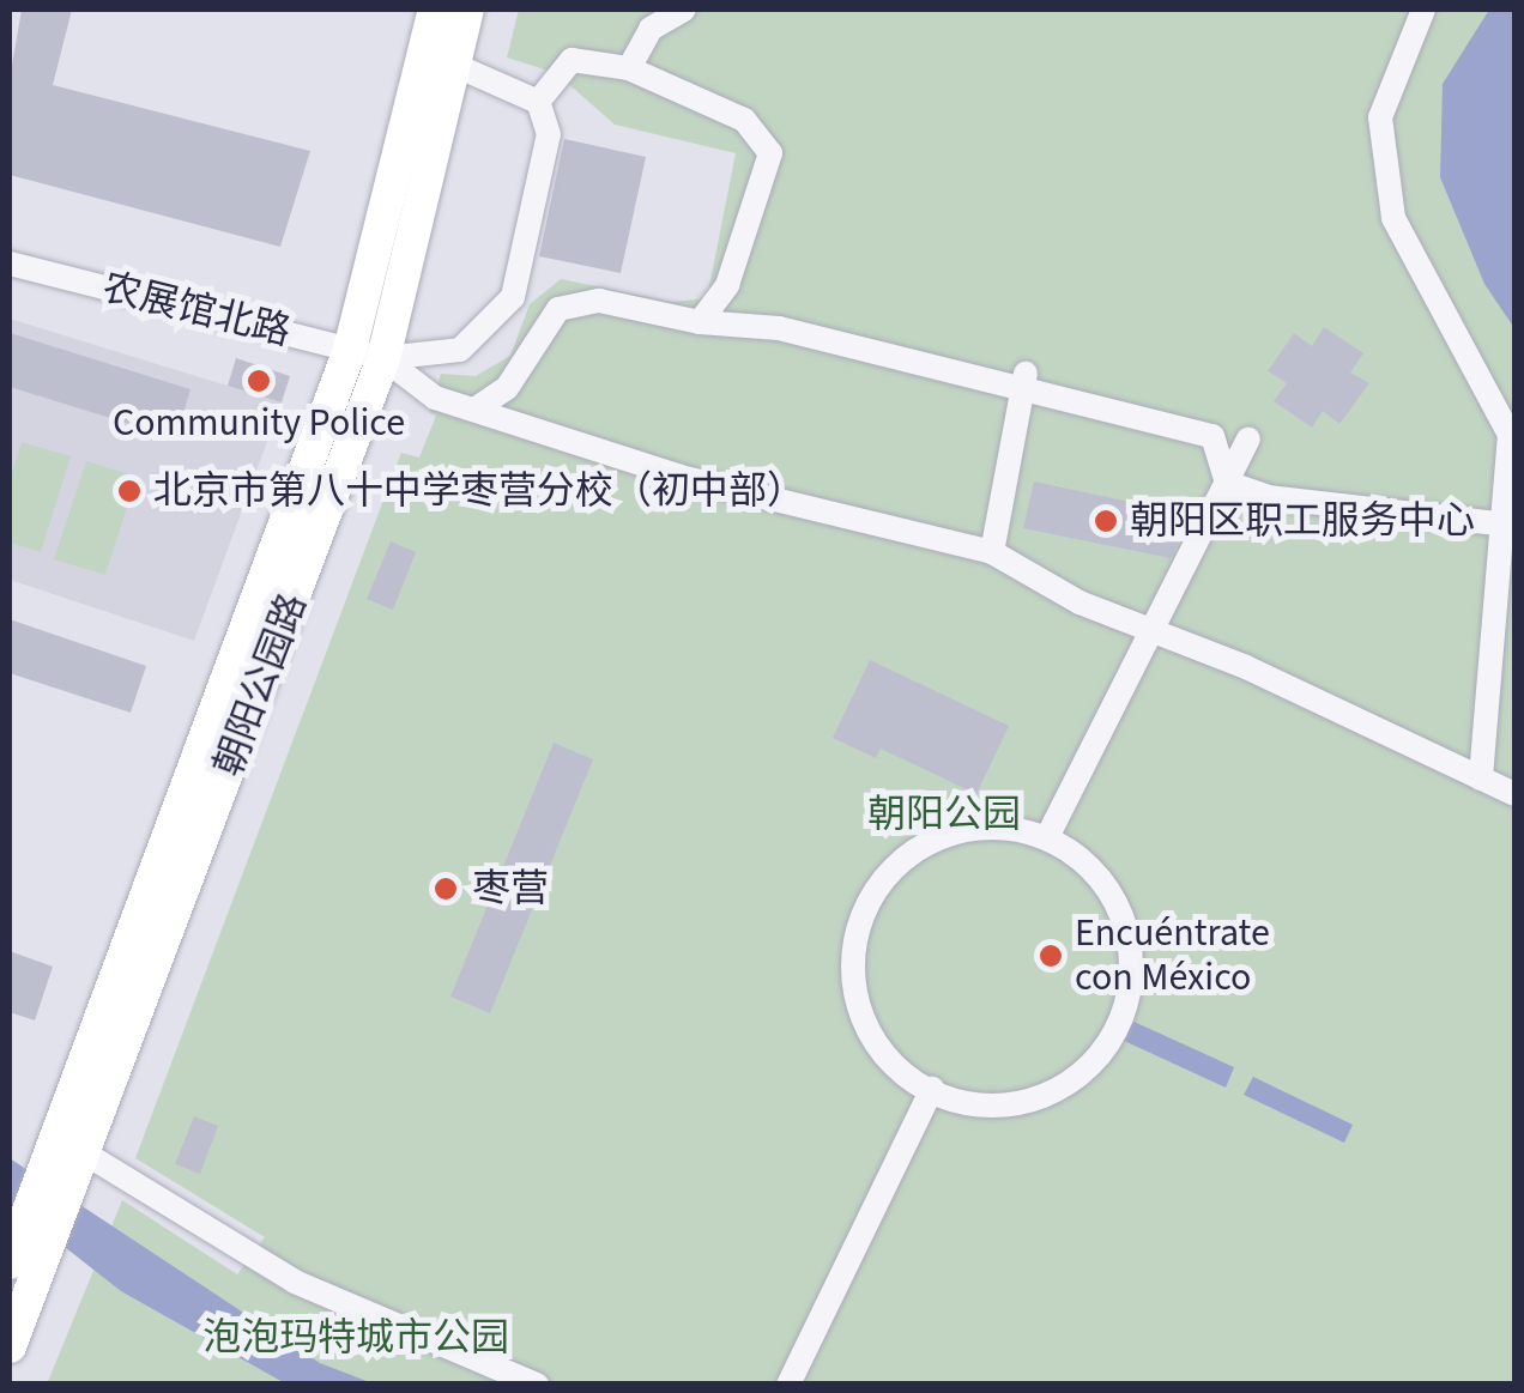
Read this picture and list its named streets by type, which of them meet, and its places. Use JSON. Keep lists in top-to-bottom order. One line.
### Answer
{"streets":{"main road":["朝阳公园路"],"street":["农展馆北路"]},"crossings":[["农展馆北路","朝阳公园路"]],"parks":["朝阳公园","泡泡玛特城市公园"],"places":["Community Police","北京市第八十中学枣营分校（初中部）","朝阳区职工服务中心","枣营","Encuéntrate con México"]}
